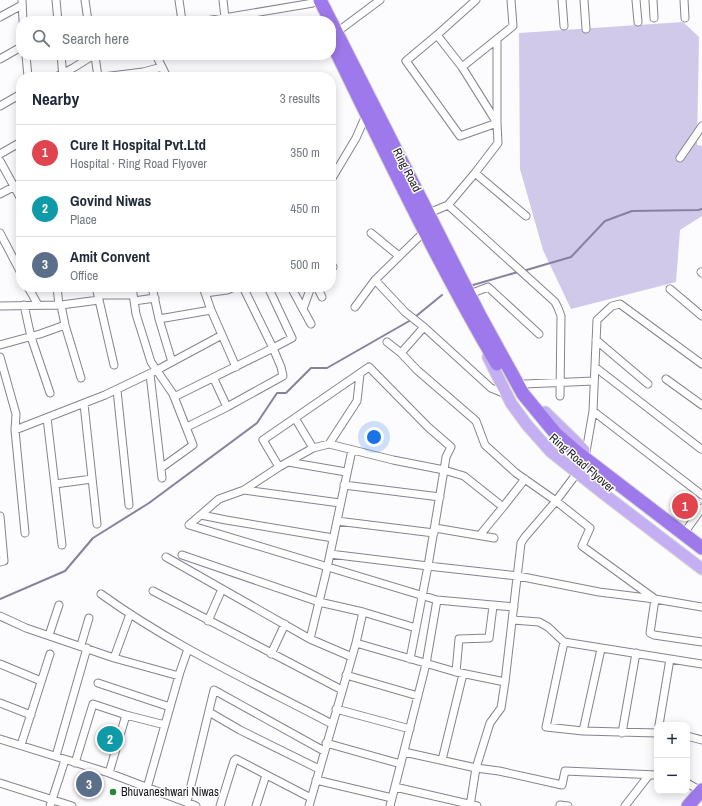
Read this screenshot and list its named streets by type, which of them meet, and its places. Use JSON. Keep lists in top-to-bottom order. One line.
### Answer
{"streets":{"highway":["Ring Road","Ring Road Flyover"]},"crossings":[["Ring Road","Ring Road Flyover"]],"places":["Bhuvaneshwari Niwas"],"page":{"search":"Search here","heading":["Nearby","3 results"],"list":[{"mark":"1","name":"Cure It Hospital Pvt.Ltd","note":"Hospital · Ring Road Flyover","value":"350 m"},{"mark":"2","name":"Govind Niwas","note":"Place","value":"450 m"},{"mark":"3","name":"Amit Convent","note":"Office","value":"500 m"}],"pins":["1","2","3"],"map_buttons":["+","−"]}}
